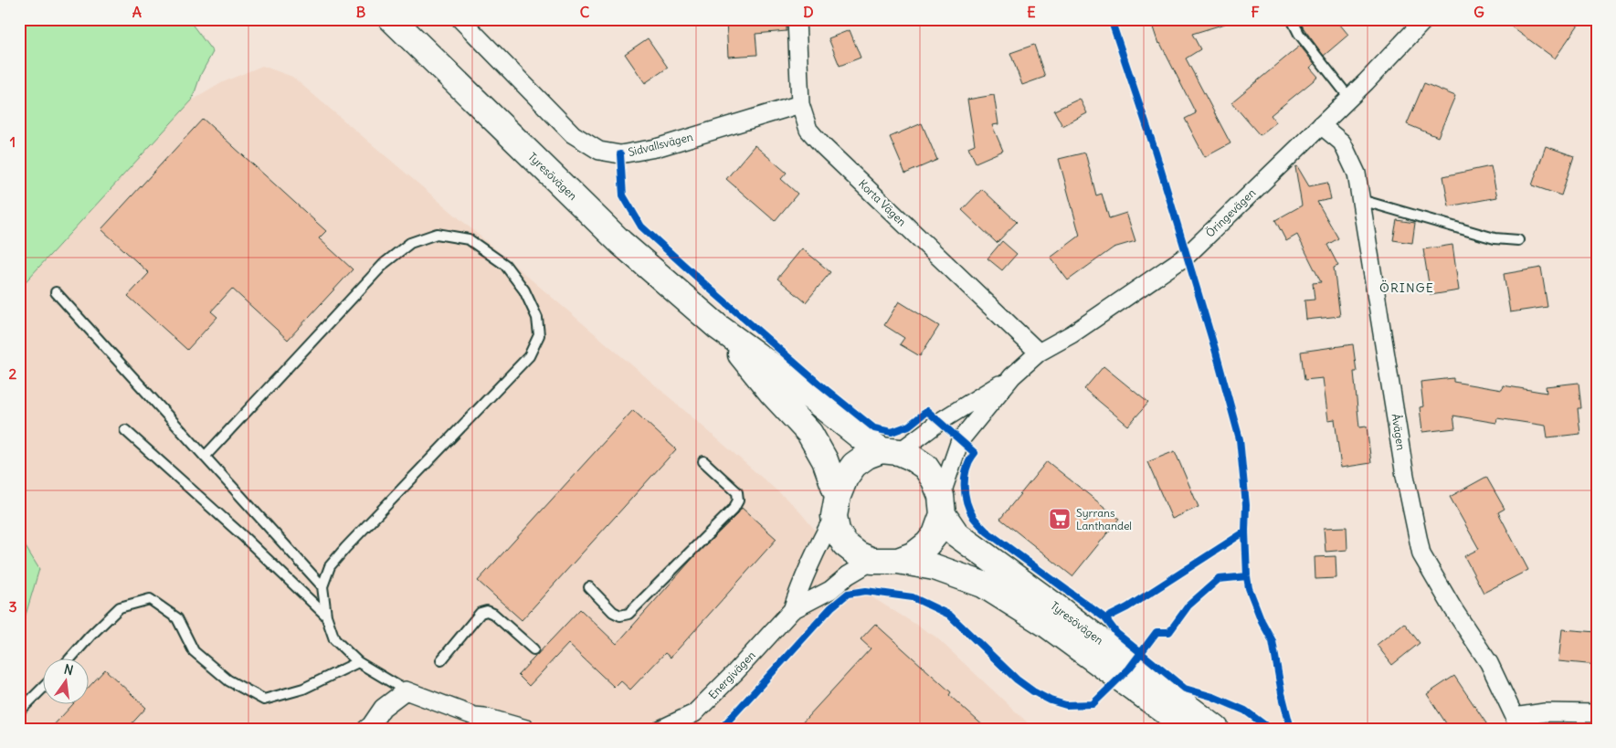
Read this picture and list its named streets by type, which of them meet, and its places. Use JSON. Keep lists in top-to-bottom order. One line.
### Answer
{"streets":{"main road":["Tyresövägen"],"street":["Sidvallsvägen","Korta Vägen","Öringevägen","Åvägen","Energivägen"]},"crossings":[["Sidvallsvägen","Korta Vägen"],["Tyresövägen","Öringevägen"],["Tyresövägen","Energivägen"],["Korta Vägen","Öringevägen"],["Öringevägen","Åvägen"],["Öringevägen","Energivägen"]],"districts":["ÖRINGE"],"places":{"supermarket":["Syrrans Lanthandel"]},"north":"top","grid":{"columns":["A","B","C","D","E","F","G"],"rows":["1","2","3"]}}
